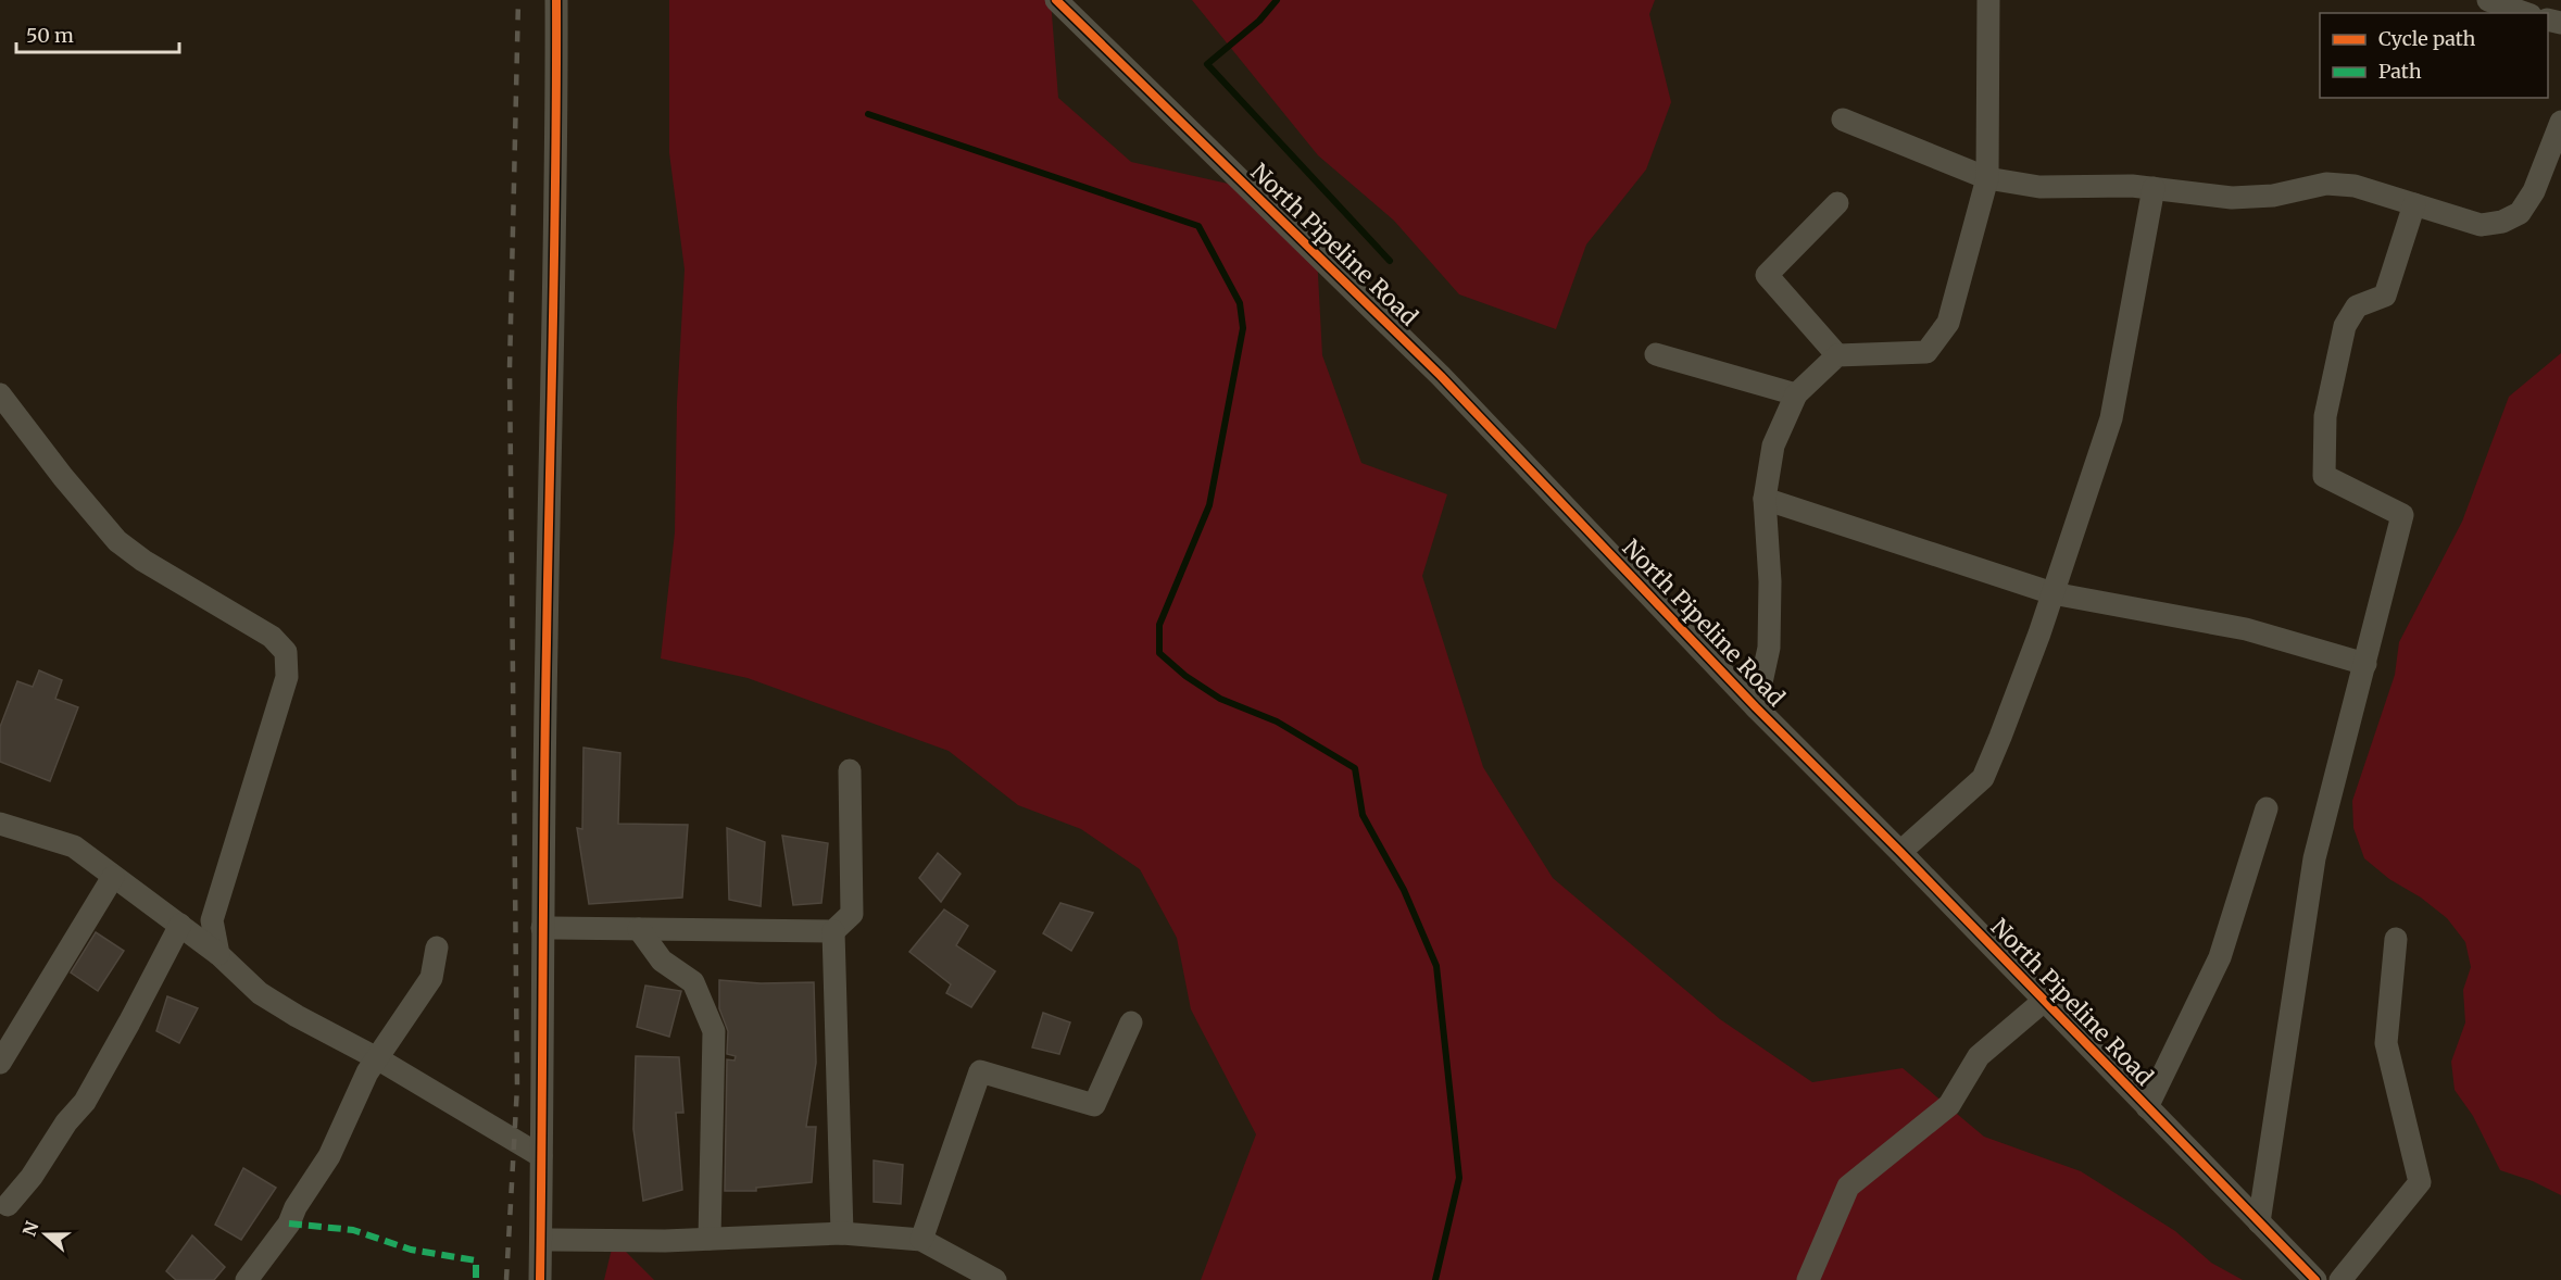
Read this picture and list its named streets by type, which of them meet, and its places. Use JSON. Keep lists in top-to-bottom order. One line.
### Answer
{"streets":{"street":["North Pipeline Road"]},"legend":["Cycle path","Path"],"scale_bar":"50 m","north":"left"}
